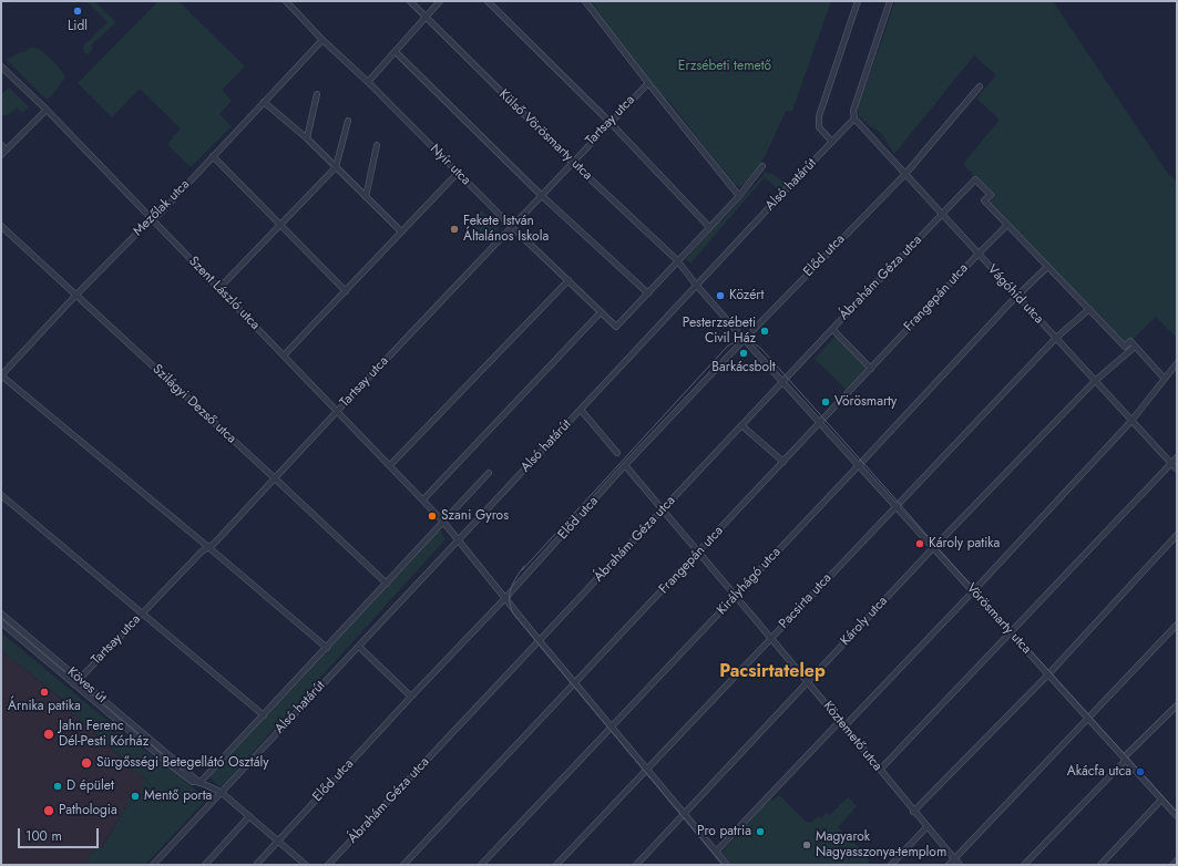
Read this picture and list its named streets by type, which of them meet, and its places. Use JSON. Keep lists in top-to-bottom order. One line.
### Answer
{"streets":{"street":["Tartsay utca","Külső Vörösmarty utca","Nyír utca","Alsó határút","Mezőlak utca","Előd utca","Ábrahám Géza utca","Szent László utca","Vágóhíd utca","Frangepán utca","Szilágyi Dezső utca","Királyhágó utca","Pacsirta utca","Vörösmarty utca","Károly utca","Köves út","Köztemető utca"]},"crossings":[["Tartsay utca","Külső Vörösmarty utca"],["Tartsay utca","Nyír utca"],["Tartsay utca","Szent László utca"],["Tartsay utca","Szilágyi Dezső utca"],["Tartsay utca","Köves út"],["Külső Vörösmarty utca","Alsó határút"],["Nyír utca","Mezőlak utca"],["Alsó határút","Szent László utca"],["Alsó határút","Vágóhíd utca"],["Alsó határút","Szilágyi Dezső utca"],["Alsó határút","Köves út"],["Mezőlak utca","Szent László utca"],["Mezőlak utca","Szilágyi Dezső utca"],["Előd utca","Szent László utca"],["Előd utca","Vágóhíd utca"],["Előd utca","Köztemető utca"],["Ábrahám Géza utca","Szent László utca"],["Ábrahám Géza utca","Vágóhíd utca"],["Ábrahám Géza utca","Frangepán utca"],["Ábrahám Géza utca","Vörösmarty utca"],["Ábrahám Géza utca","Köztemető utca"],["Szent László utca","Frangepán utca"],["Szent László utca","Királyhágó utca"],["Szent László utca","Pacsirta utca"],["Szent László utca","Károly utca"],["Vágóhíd utca","Frangepán utca"],["Vágóhíd utca","Királyhágó utca"],["Vágóhíd utca","Pacsirta utca"],["Vágóhíd utca","Károly utca"],["Frangepán utca","Vörösmarty utca"],["Frangepán utca","Köztemető utca"],["Királyhágó utca","Vörösmarty utca"],["Királyhágó utca","Köztemető utca"],["Pacsirta utca","Vörösmarty utca"],["Pacsirta utca","Köztemető utca"],["Vörösmarty utca","Károly utca"],["Károly utca","Köztemető utca"]],"districts":["Pacsirtatelep"],"parks":["Erzsébeti temető"],"places":["Lidl","Fekete István Általános Iskola","Közért","Pesterzsébeti Civil Ház","Barkácsbolt","Vörösmarty","Szani Gyros","Károly patika","Árnika patika","Jahn Ferenc Dél-Pesti Kórház","Sürgősségi Betegellátó Osztály","Akácfa utca","D épület","Mentő porta","Pathologia","Pro patria","Magyarok Nagyasszonya-templom"],"scale_bar":"100 m"}
